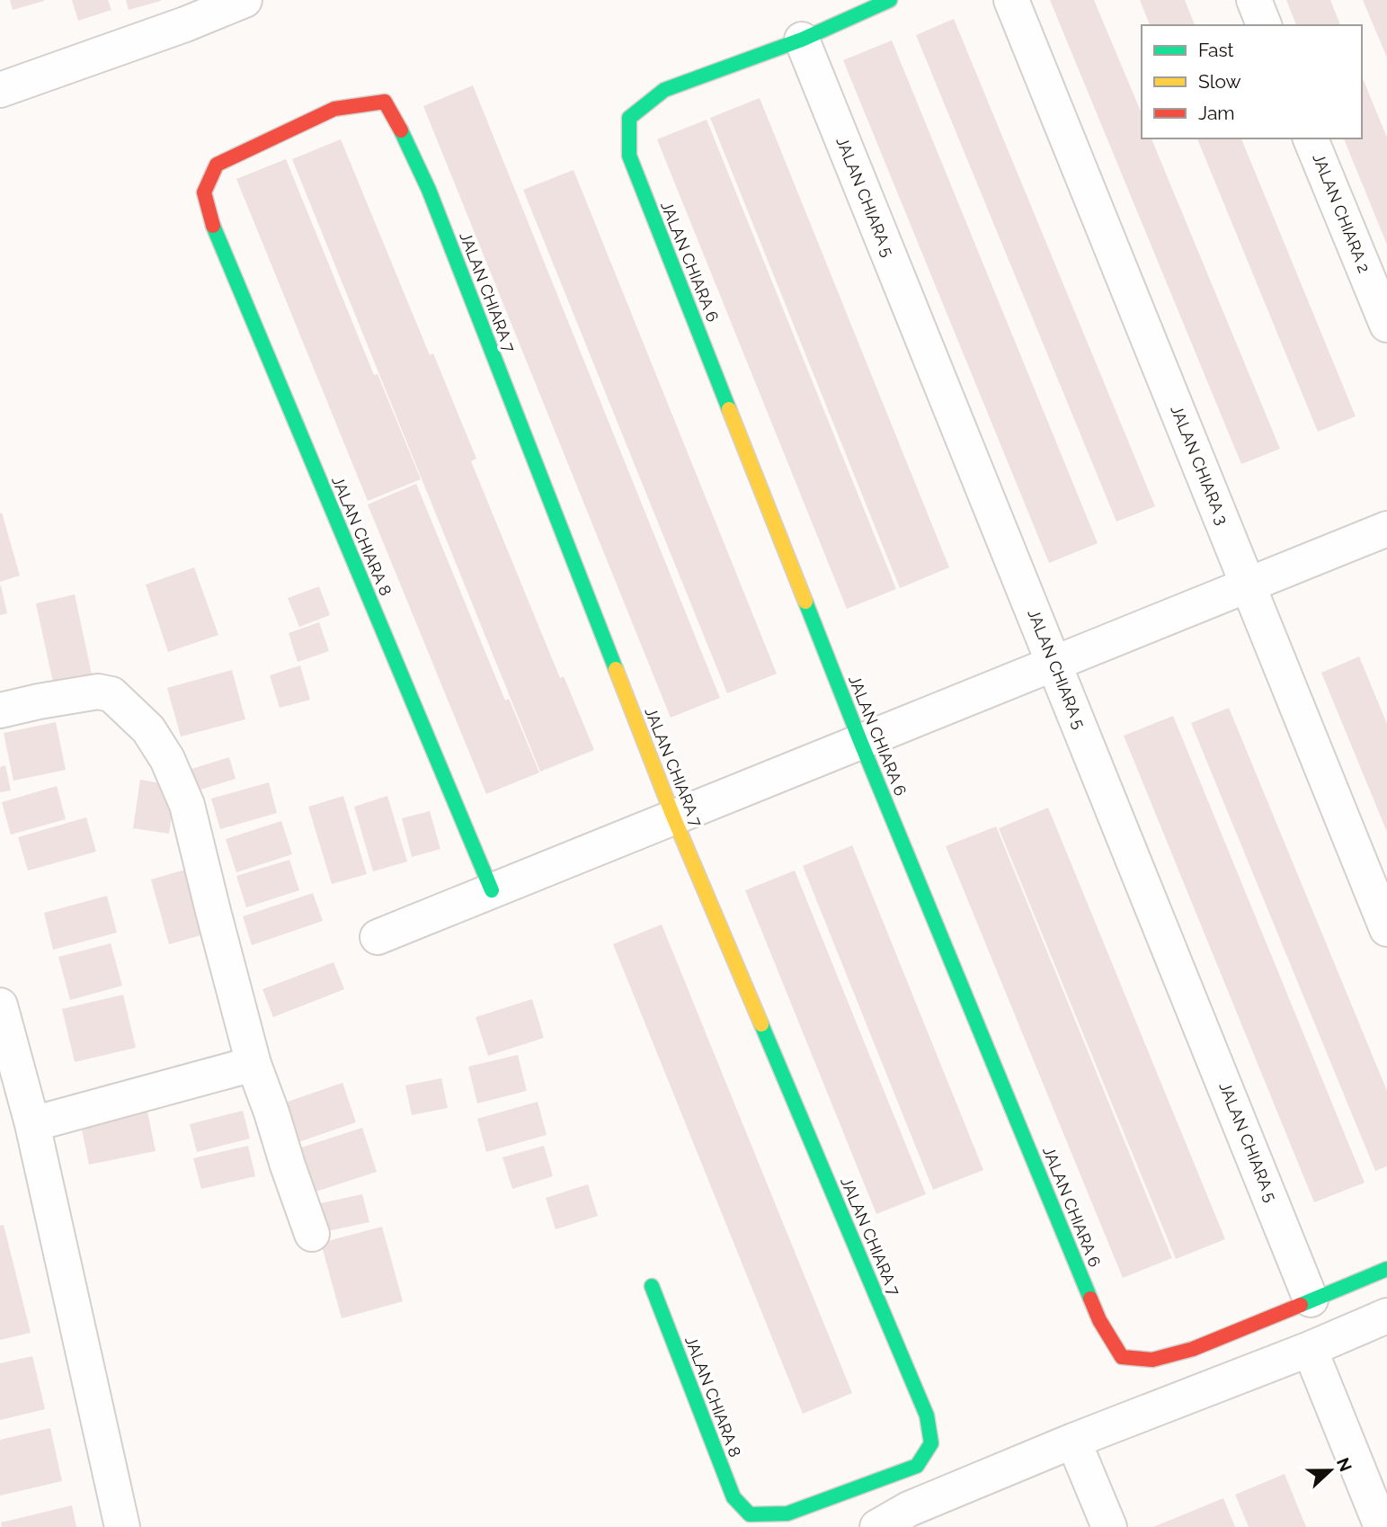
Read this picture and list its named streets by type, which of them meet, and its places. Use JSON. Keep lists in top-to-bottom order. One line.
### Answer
{"streets":{"street":["JALAN CHIARA 5","JALAN CHIARA 2","JALAN CHIARA 6","JALAN CHIARA 7","JALAN CHIARA 3","JALAN CHIARA 8"]},"crossings":[["JALAN CHIARA 5","JALAN CHIARA 6"],["JALAN CHIARA 7","JALAN CHIARA 8"]],"legend":["Fast","Slow","Jam"],"north":"right"}
